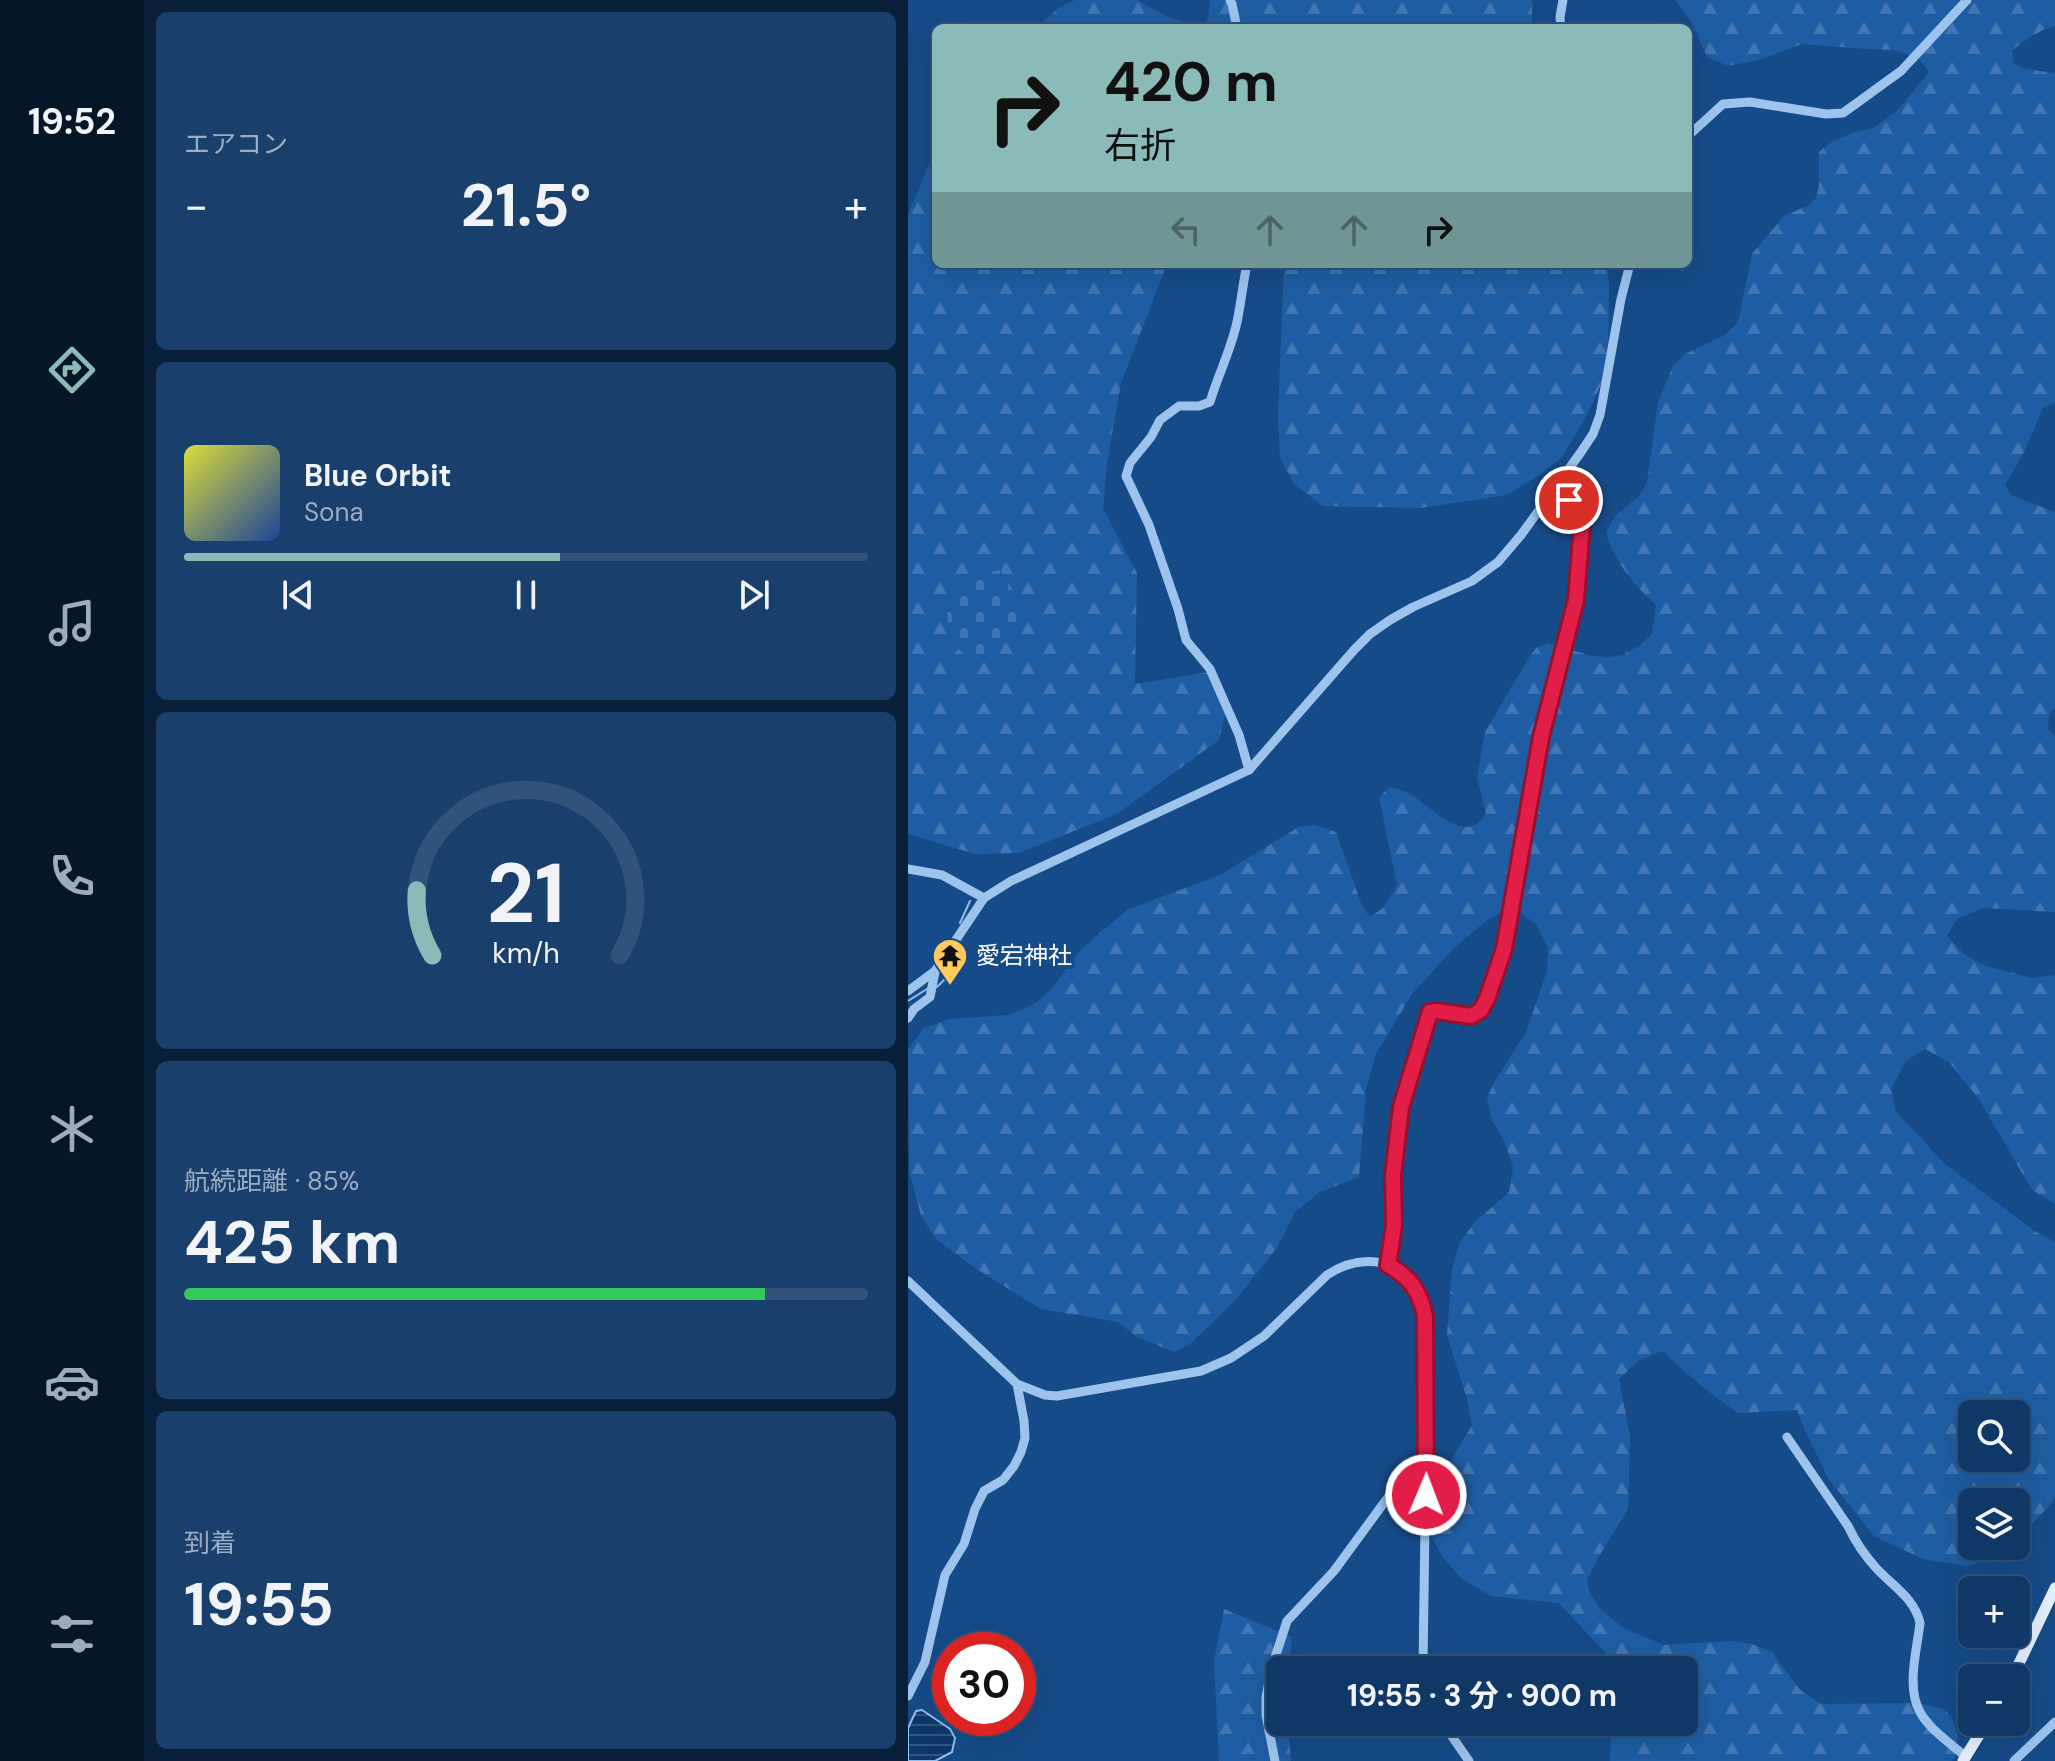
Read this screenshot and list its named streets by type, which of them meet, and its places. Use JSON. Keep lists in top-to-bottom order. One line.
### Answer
{"places":{"temple":["愛宕神社"]},"page":{"tabs":"19:52","tile":["エアコン",["航続距離 · 85%","425 km"],["到着","19:55"]],"turn":["420 m","右折"],"heat":["−","21.5°","+"],"song":["Blue Orbit","Sona"],"map_buttons":["+","−"],"limit":"30","trip":"19:55 · 3 分 · 900 m","gauge":["21","km/h"]}}
